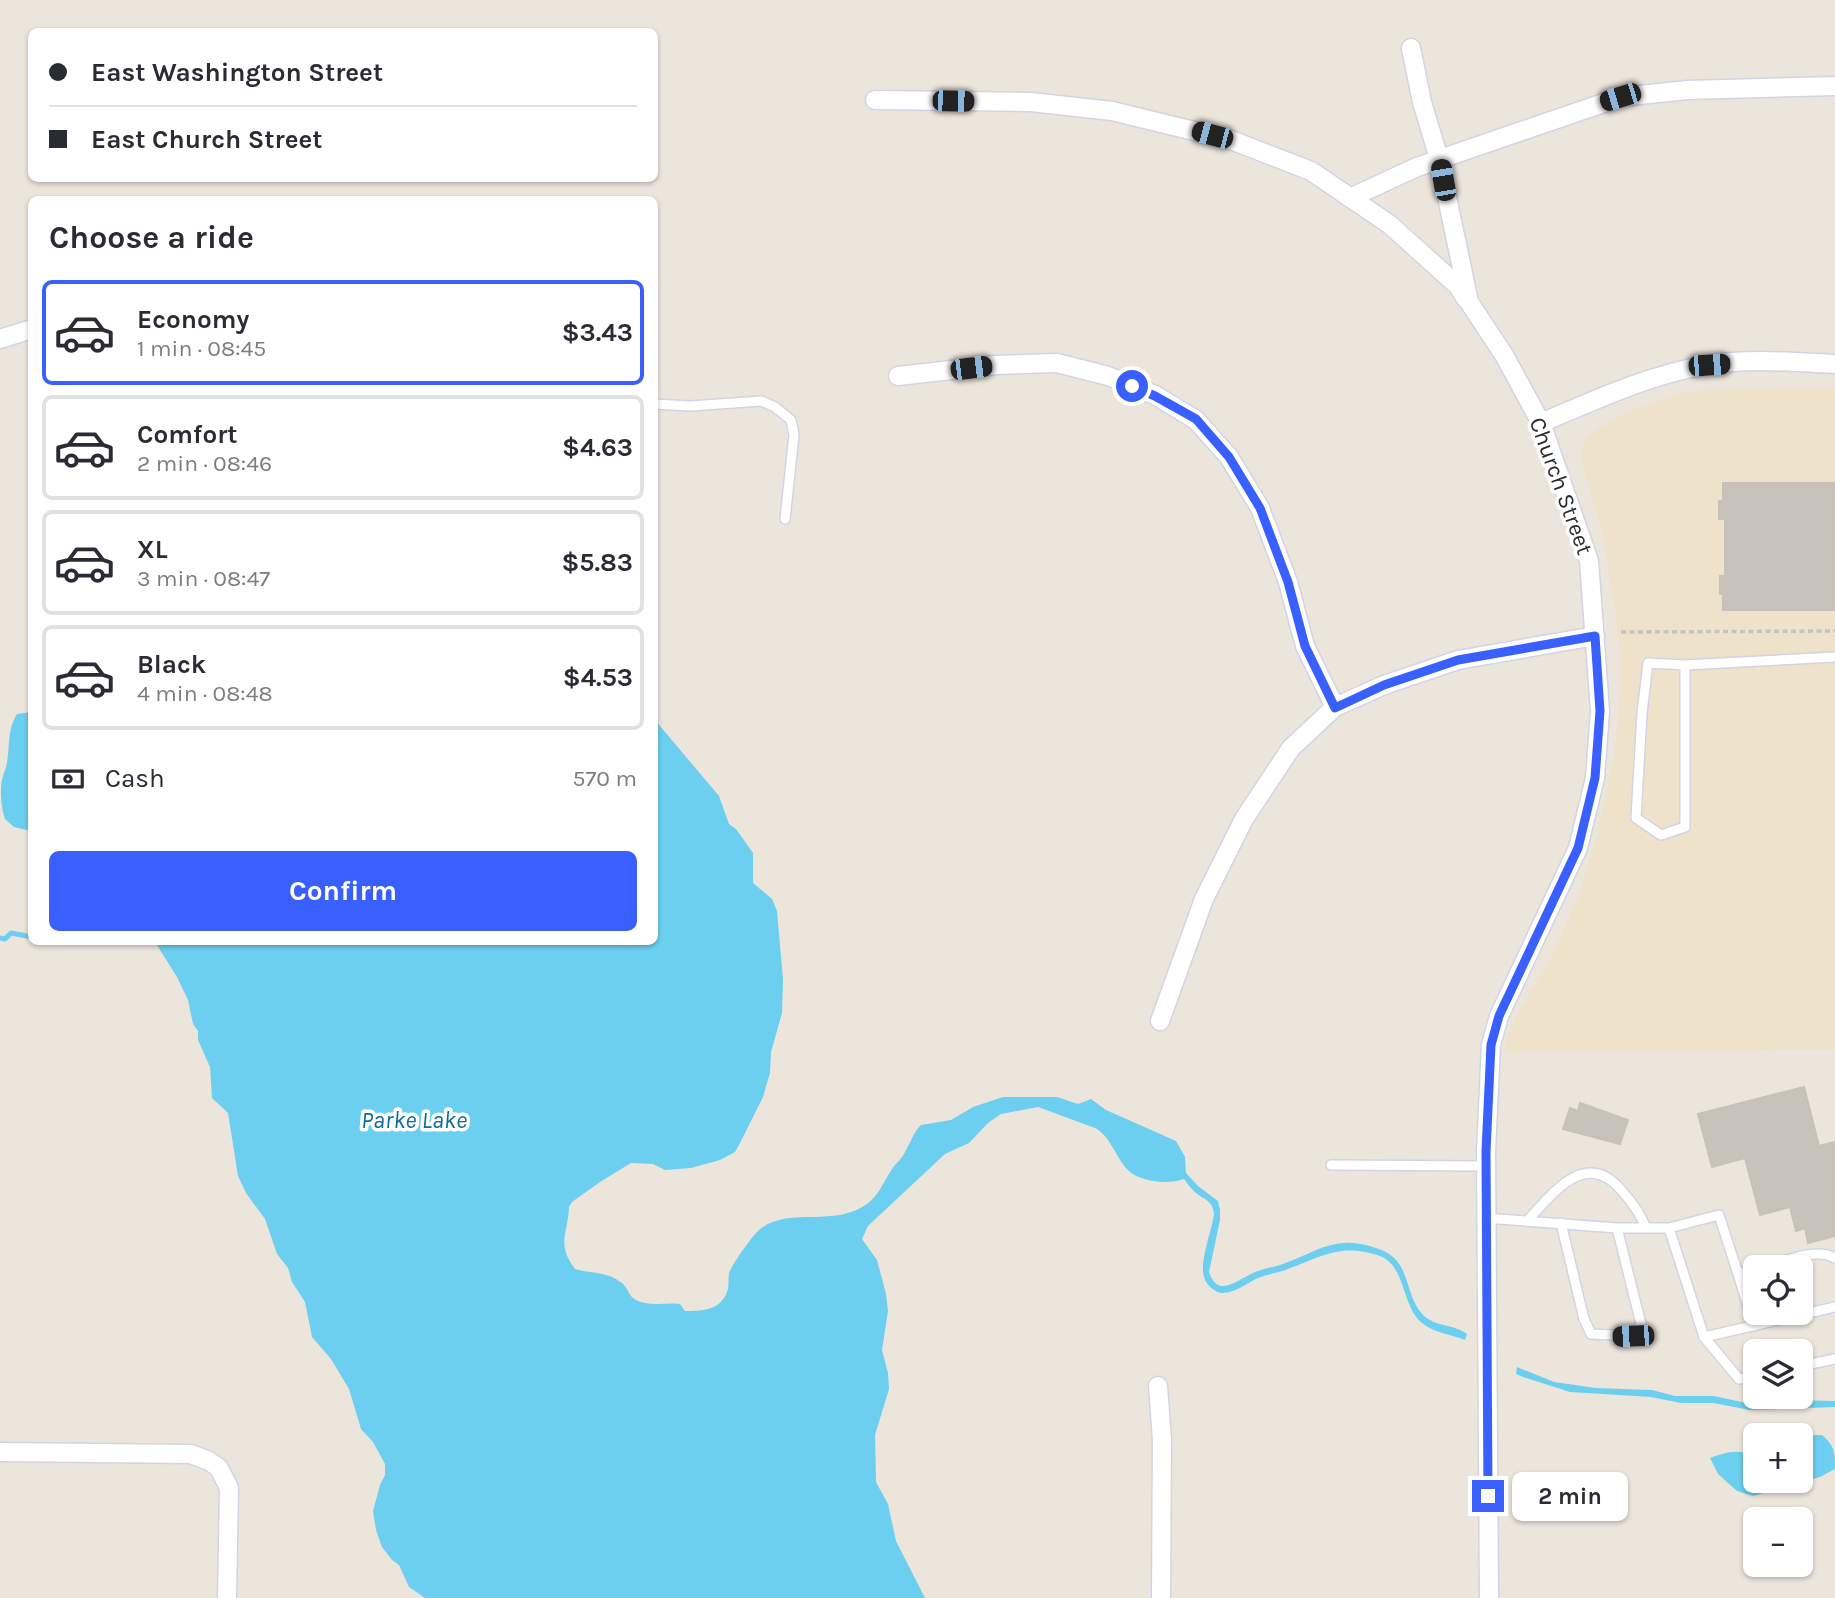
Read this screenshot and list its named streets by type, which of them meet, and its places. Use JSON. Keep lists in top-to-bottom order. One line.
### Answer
{"streets":{"street":["Church Street"]},"water":["Parke Lake"],"page":{"banner":["East Washington Street","East Church Street"],"heading":"Choose a ride","list":[{"name":"Economy","note":"1 min · 08:45","value":"$3.43"},{"name":"Comfort","note":"2 min · 08:46","value":"$4.63"},{"name":"XL","note":"3 min · 08:47","value":"$5.83"},{"name":"Black","note":"4 min · 08:48","value":"$4.53"}],"pay":["Cash","570 m"],"buttons":"Confirm","map_buttons":["+","−"],"bubble":"2 min"}}
